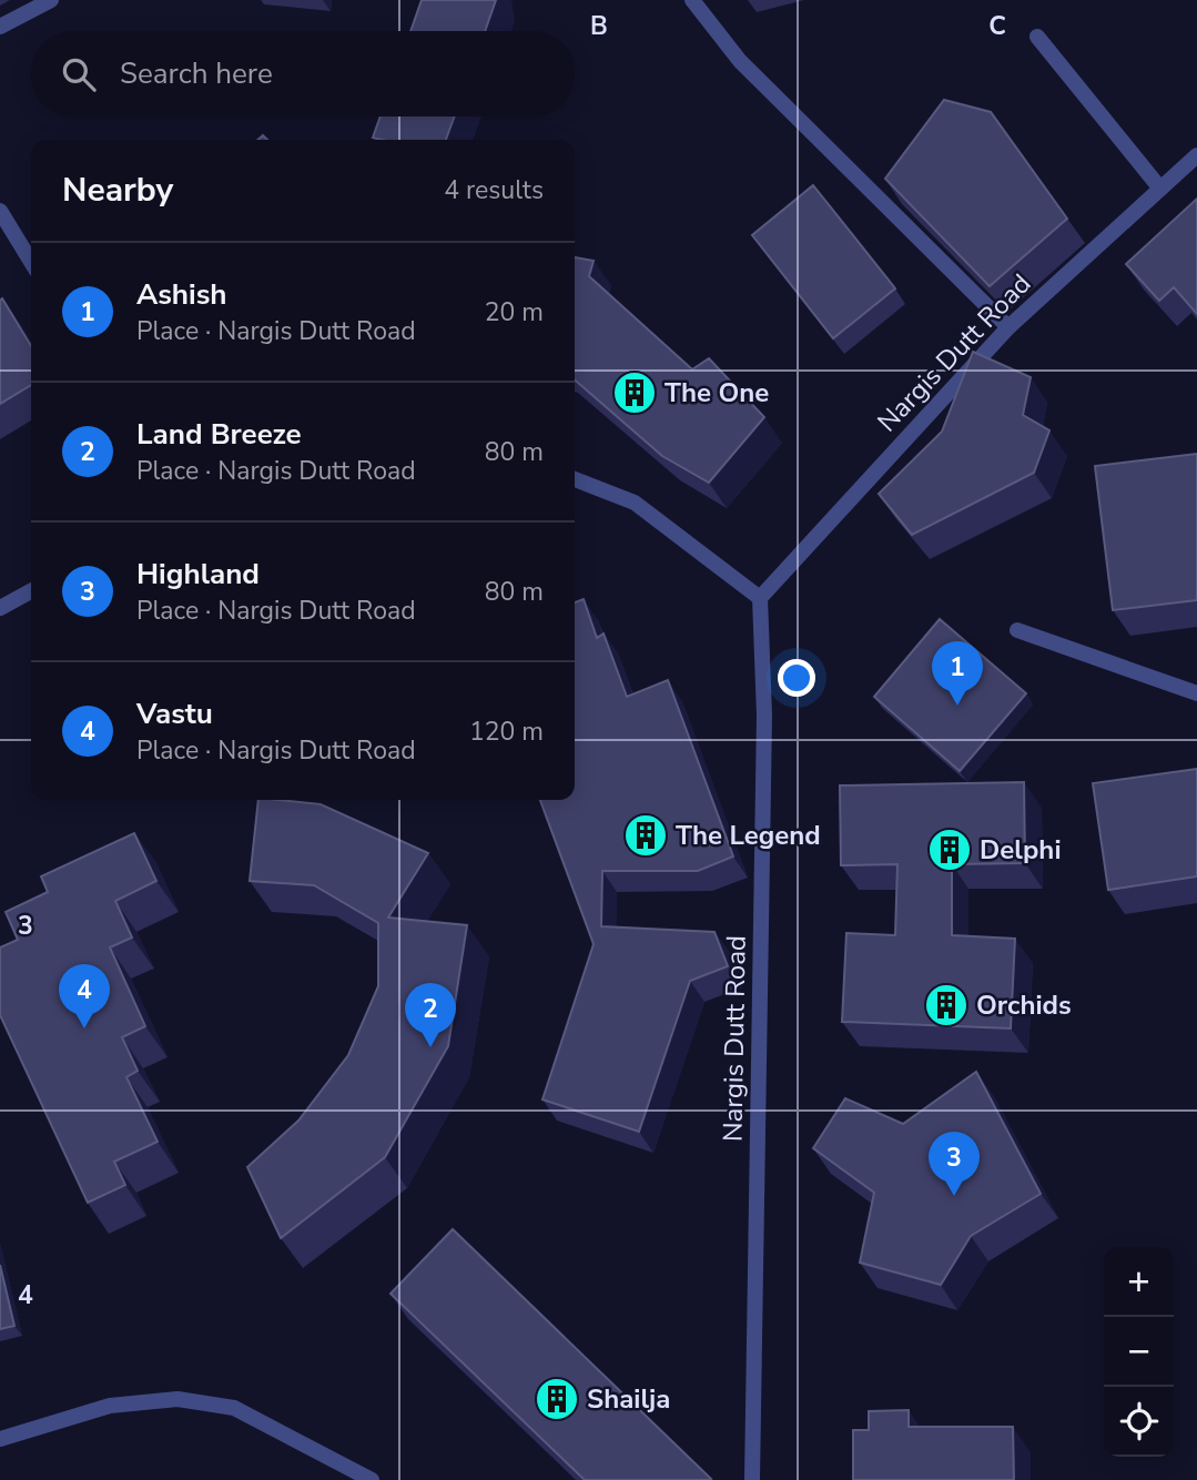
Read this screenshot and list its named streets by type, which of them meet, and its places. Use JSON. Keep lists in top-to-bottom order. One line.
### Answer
{"streets":{"street":["Nargis Dutt Road"]},"places":{"building":["The One","The Legend","Delphi","Orchids","Shailja"]},"page":{"search":"Search here","heading":["Nearby","4 results"],"list":[{"mark":"1","name":"Ashish","note":"Place · Nargis Dutt Road","value":"20 m"},{"mark":"2","name":"Land Breeze","note":"Place · Nargis Dutt Road","value":"80 m"},{"mark":"3","name":"Highland","note":"Place · Nargis Dutt Road","value":"80 m"},{"mark":"4","name":"Vastu","note":"Place · Nargis Dutt Road","value":"120 m"}],"pins":["1","4","2","3"],"map_buttons":["+","−"]},"grid":{"columns":["B","C"],"rows":["3","4"]}}
